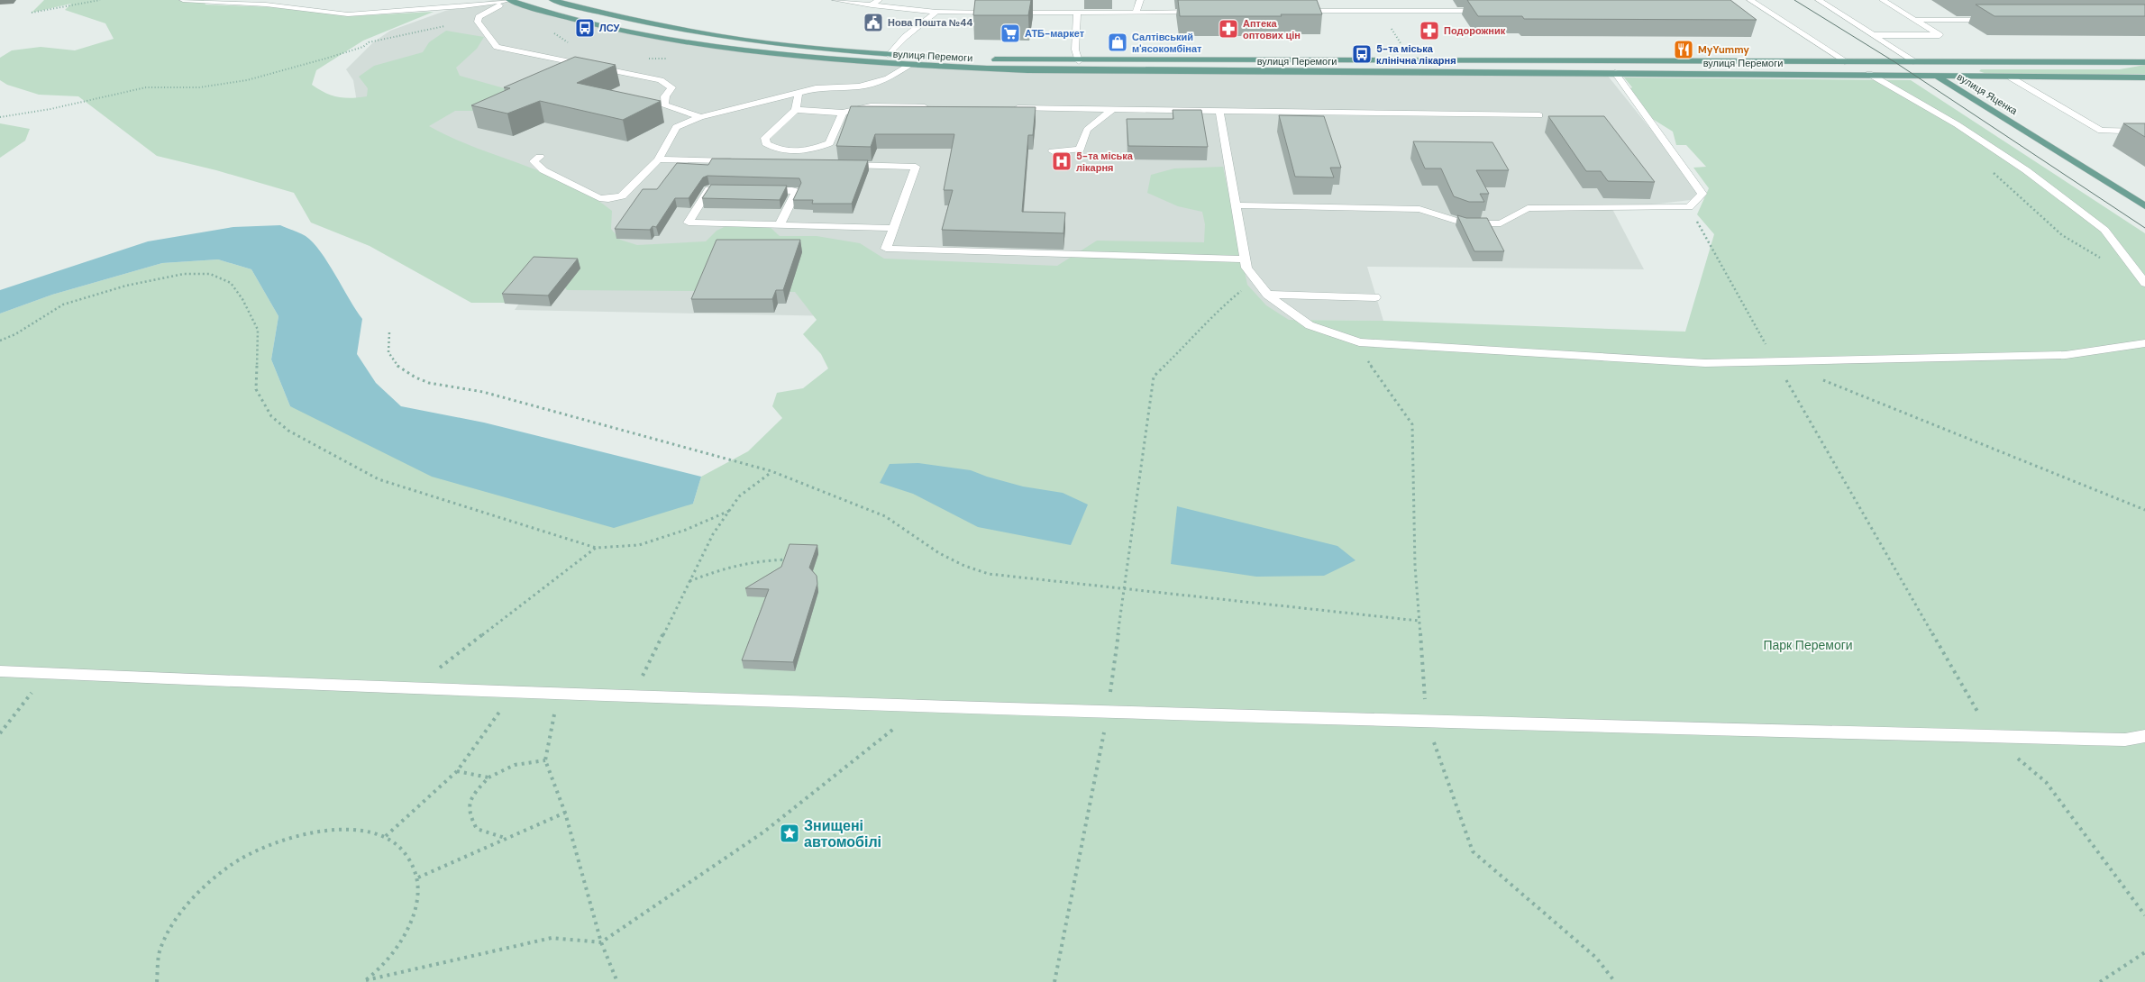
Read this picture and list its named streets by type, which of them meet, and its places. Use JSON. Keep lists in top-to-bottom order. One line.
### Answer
{"streets":{"main road":["вулиця Перемоги","вулиця Яценка"]},"crossings":[["вулиця Перемоги","вулиця Яценка"]],"parks":["Парк Перемоги"],"places":{"public building":["Нова Пошта №44"],"bus stop":["ЛСУ","5-та міська клінічна лікарня"],"pharmacy":["Аптека оптових цін","Подорожник"],"supermarket":["АТБ-маркет"],"shop":["Салтівський м'ясокомбінат"],"restaurant":["MyYummy"],"hospital":["5-та міська лікарня"],"place":["Знищені автомобілі"]}}
